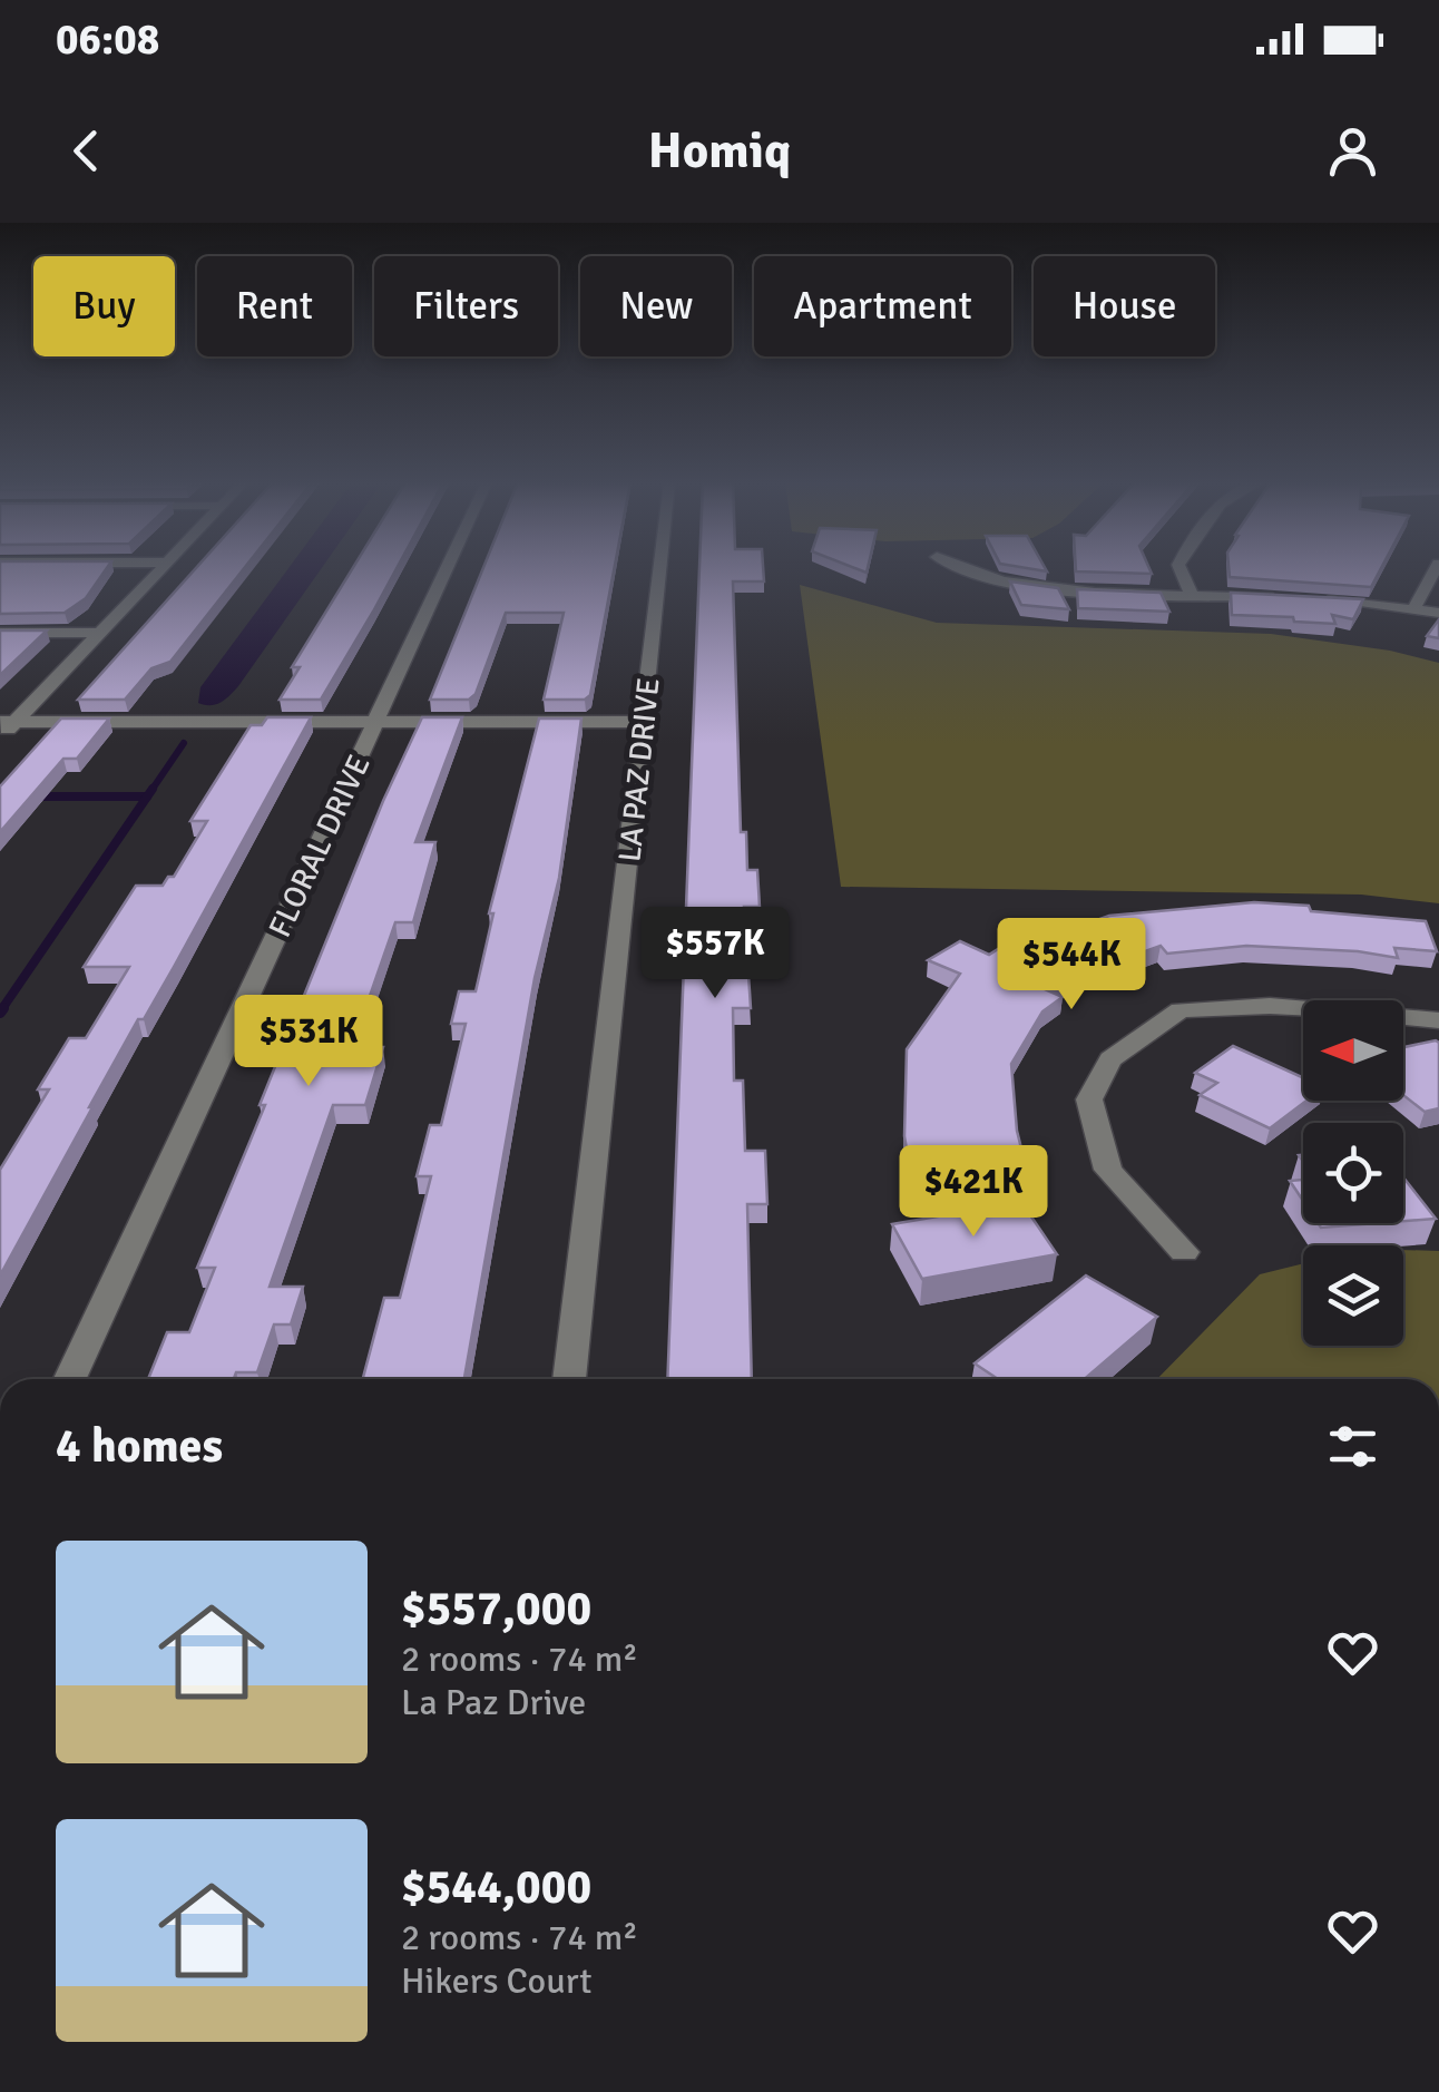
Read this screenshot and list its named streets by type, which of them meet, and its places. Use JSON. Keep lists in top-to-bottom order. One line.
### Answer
{"streets":{"street":["LA PAZ DRIVE","FLORAL DRIVE"]},"north":"left","page":{"status":"06:08","header":"Homiq","chip":["Buy","Rent","Filters","New","Apartment","House"],"price":["$557K","$544K","$531K","$421K"],"heading":"4 homes","list":[{"name":"$557,000","note":"2 rooms · 74 m² · La Paz Drive"},{"name":"$544,000","note":"2 rooms · 74 m² · Hikers Court"}]}}
